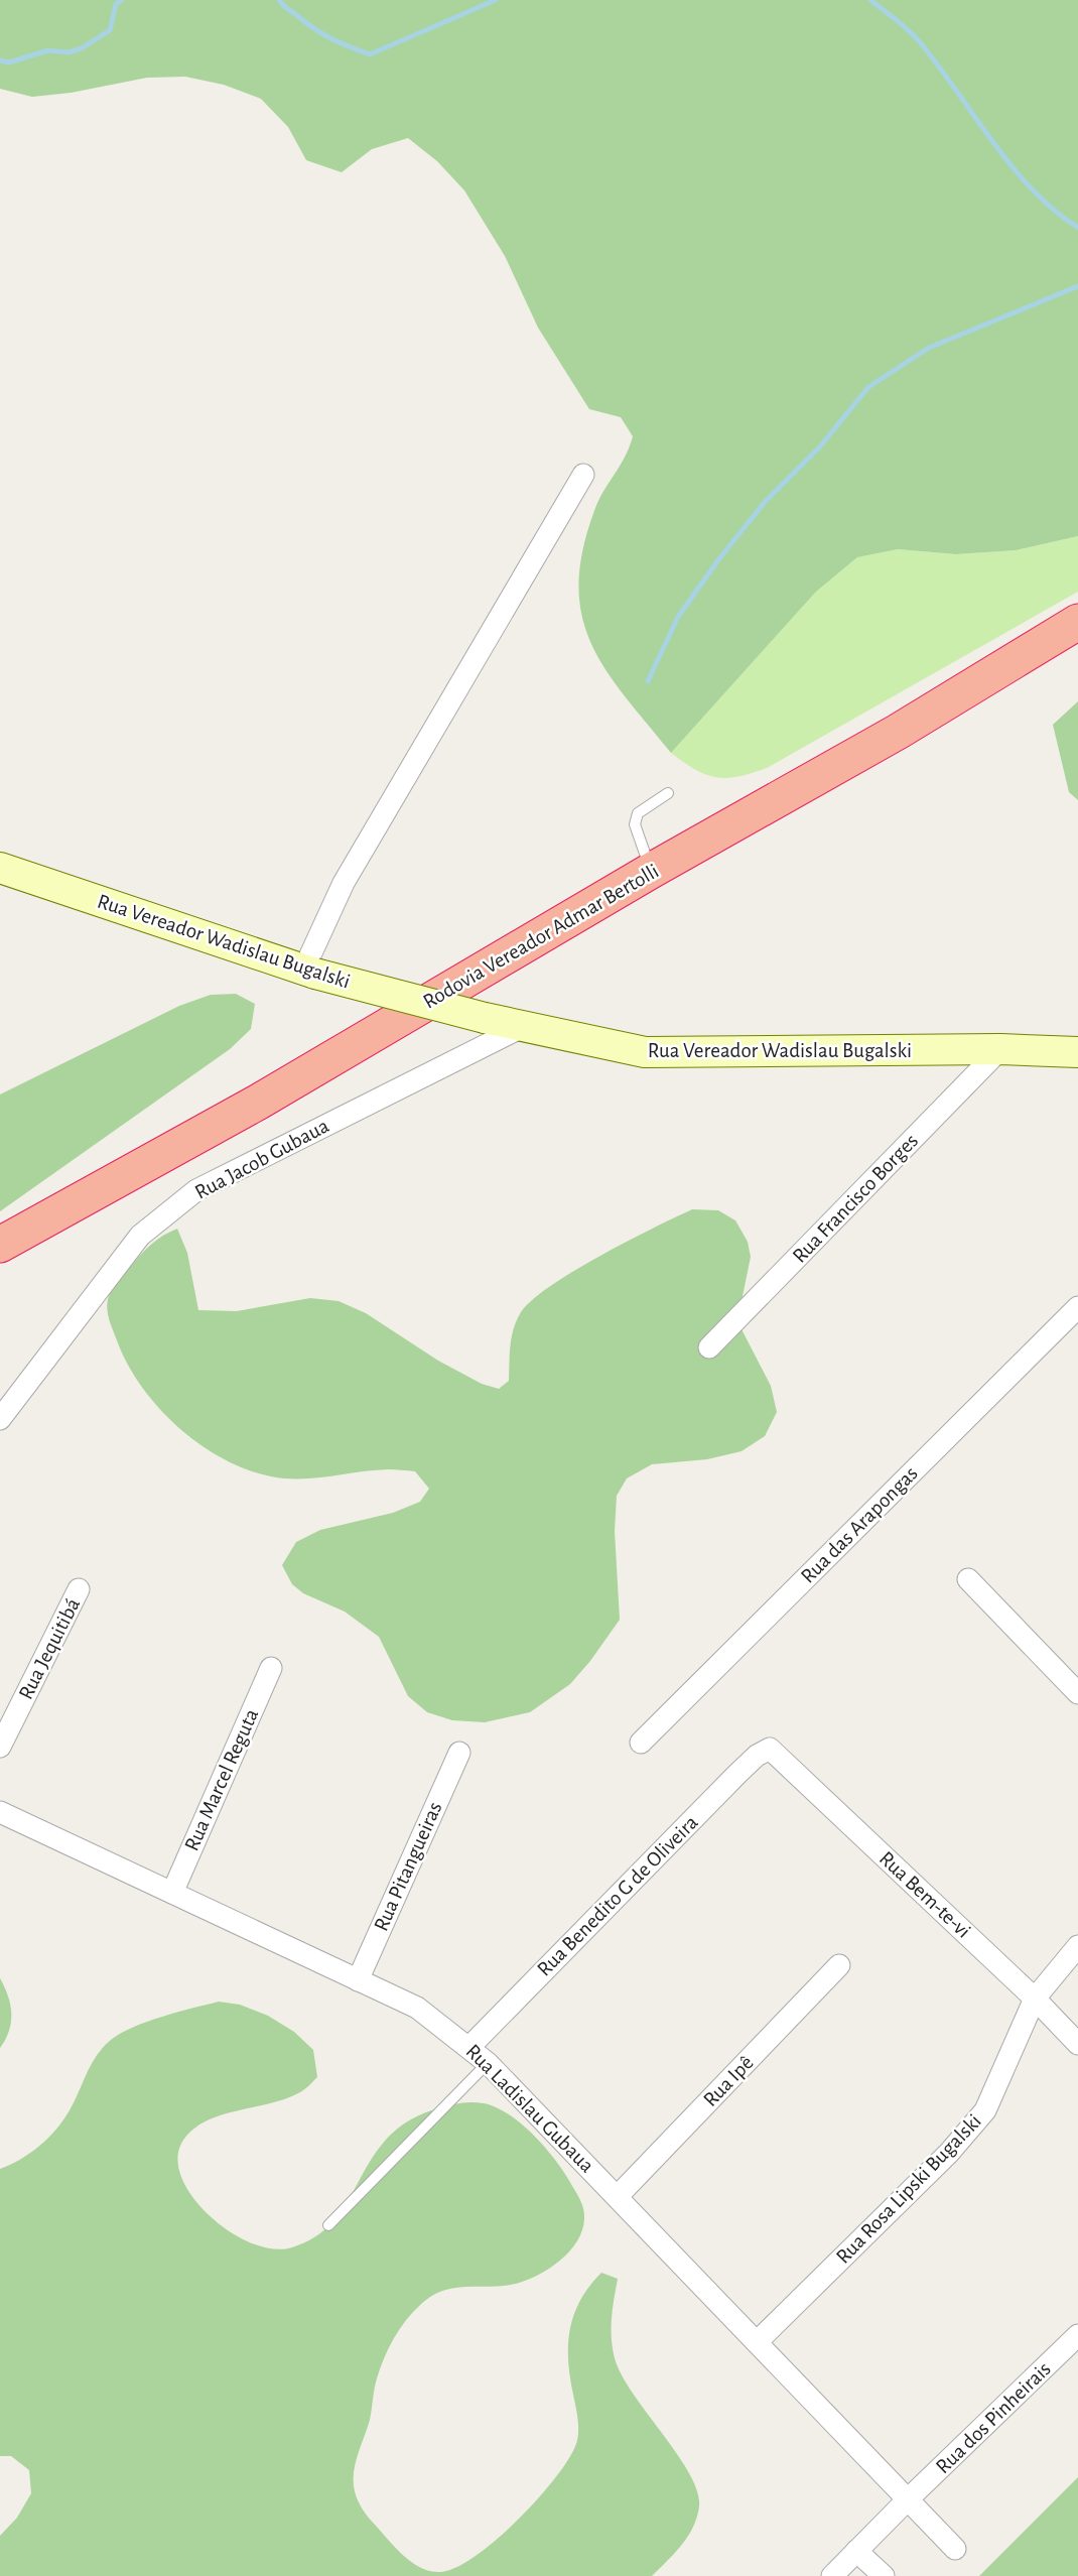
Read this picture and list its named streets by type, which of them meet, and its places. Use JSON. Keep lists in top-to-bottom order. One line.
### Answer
{"streets":{"highway":["Rodovia Vereador Admar Bertolli"],"main road":["Rua Vereador Wadislau Bugalski"],"street":["Rua Jacob Gubaua","Rua Francisco Borges","Rua das Arapongas","Rua Jequitibá","Rua Marcel Reguta","Rua Pitangueiras","Rua Bem-te-vi","Rua Benedito G de Oliveira","Rua Ipê","Rua Ladislau Gubaua","Rua Rosa Lipski Bugalski","Rua dos Pinheirais"]},"crossings":[["Rua Vereador Wadislau Bugalski","Rua Jacob Gubaua"],["Rua Vereador Wadislau Bugalski","Rua Francisco Borges"],["Rua Marcel Reguta","Rua Ladislau Gubaua"],["Rua Pitangueiras","Rua Ladislau Gubaua"],["Rua Bem-te-vi","Rua Benedito G de Oliveira"],["Rua Bem-te-vi","Rua Rosa Lipski Bugalski"],["Rua Benedito G de Oliveira","Rua Ladislau Gubaua"],["Rua Ipê","Rua Ladislau Gubaua"],["Rua Ladislau Gubaua","Rua Rosa Lipski Bugalski"],["Rua Ladislau Gubaua","Rua dos Pinheirais"]]}
